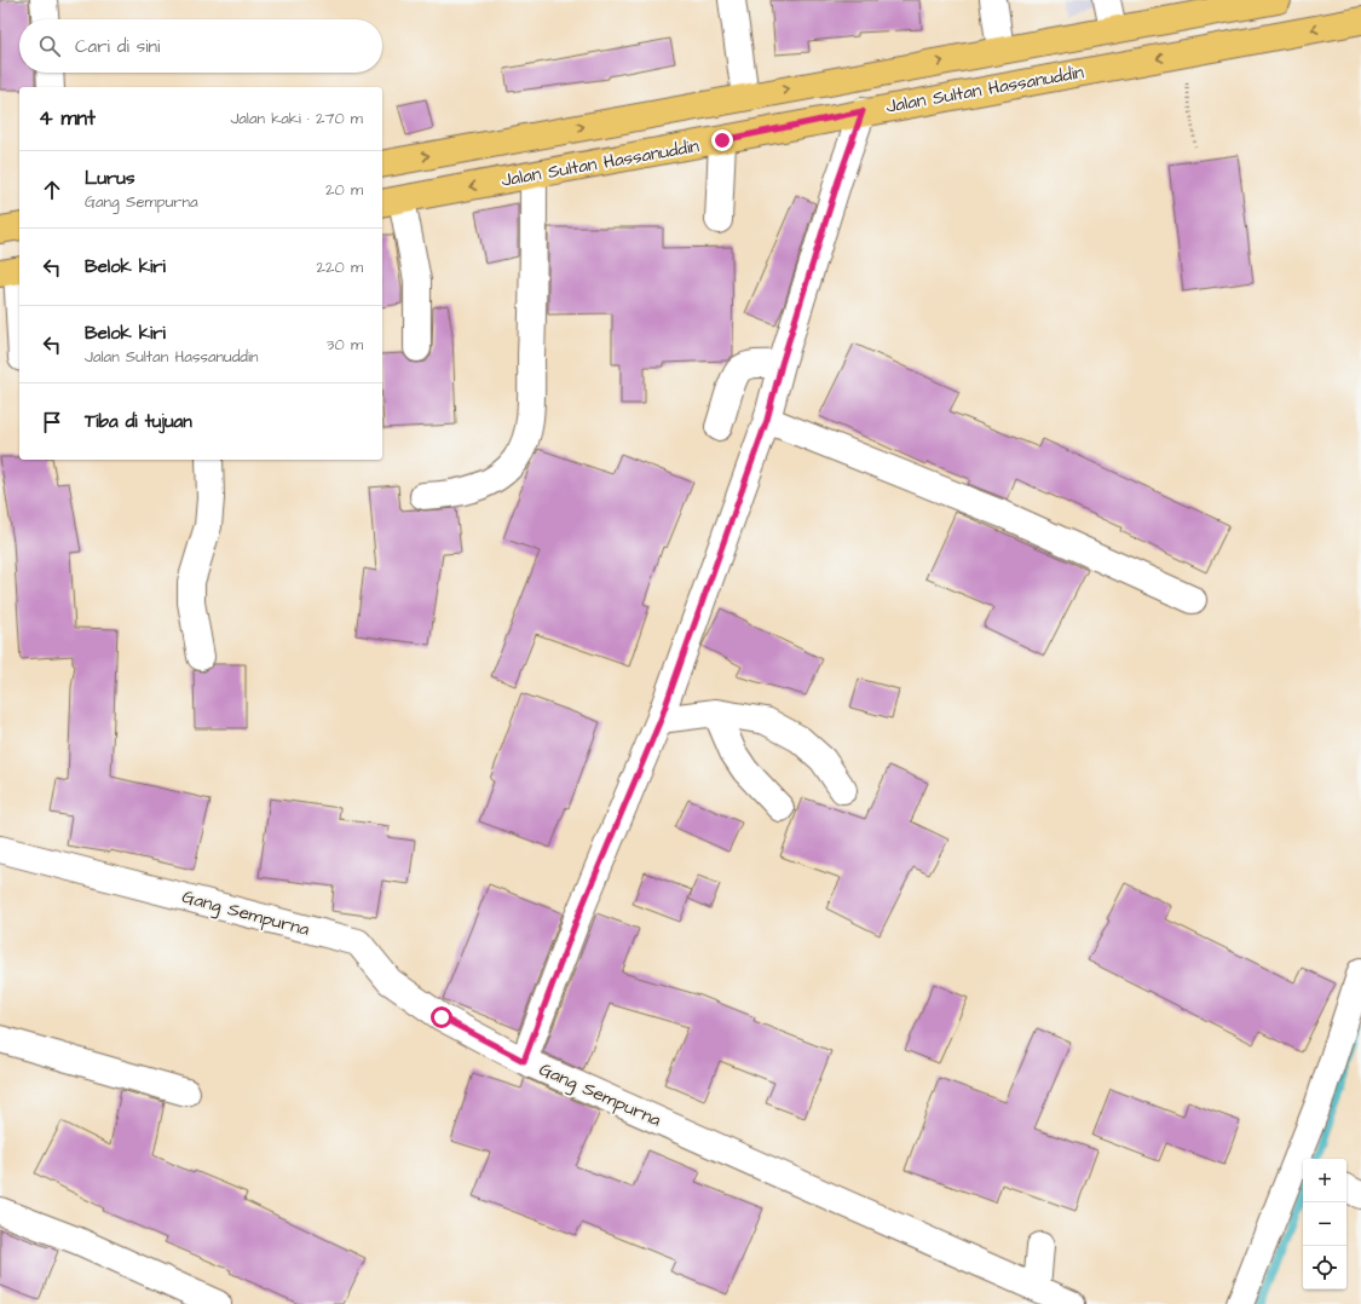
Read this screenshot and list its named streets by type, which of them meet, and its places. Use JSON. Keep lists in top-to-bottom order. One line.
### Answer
{"streets":{"main road":["Jalan Sultan Hassanuddin"],"street":["Gang Sempurna"]},"page":{"search":"Cari di sini","heading":["4 mnt","Jalan kaki · 270 m"],"list":[["Lurus","Gang Sempurna","20 m"],["Belok kiri","220 m"],["Belok kiri","Jalan Sultan Hassanuddin","30 m"],"Tiba di tujuan"],"map_buttons":["+","−"]}}
